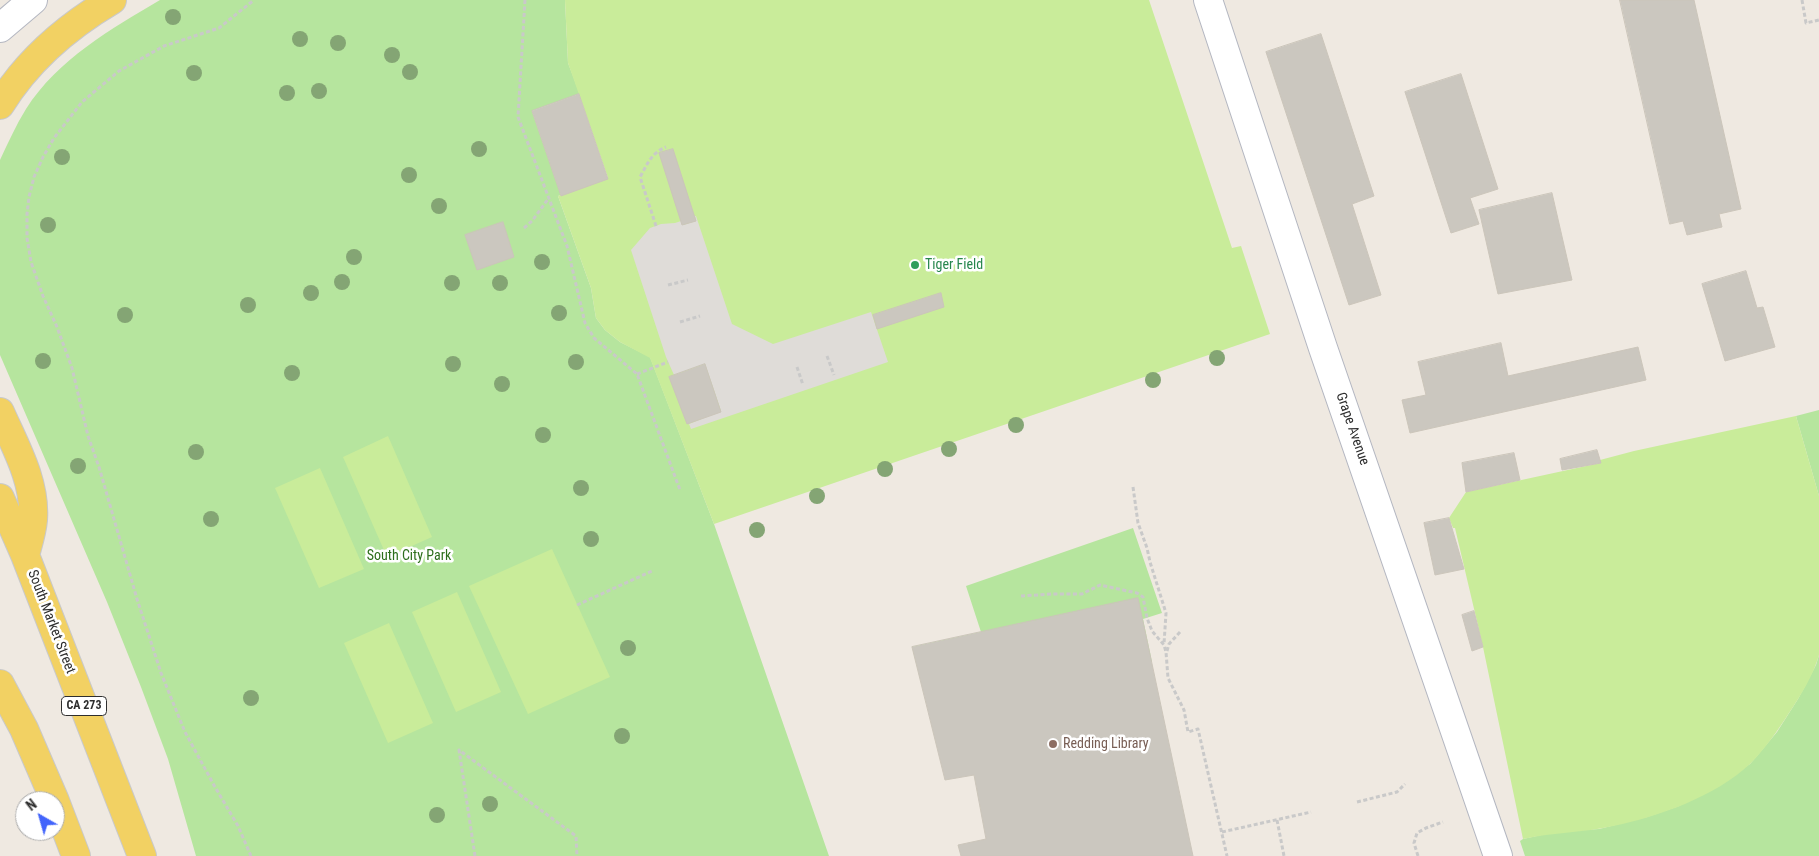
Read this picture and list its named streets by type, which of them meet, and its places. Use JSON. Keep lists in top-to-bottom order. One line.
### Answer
{"streets":{"main road":["South Market Street","CA 273"],"street":["Grape Avenue"]},"crossings":[["South Market Street","CA 273"]],"parks":["South City Park"],"places":["Tiger Field","Redding Library"],"north":"top left"}
